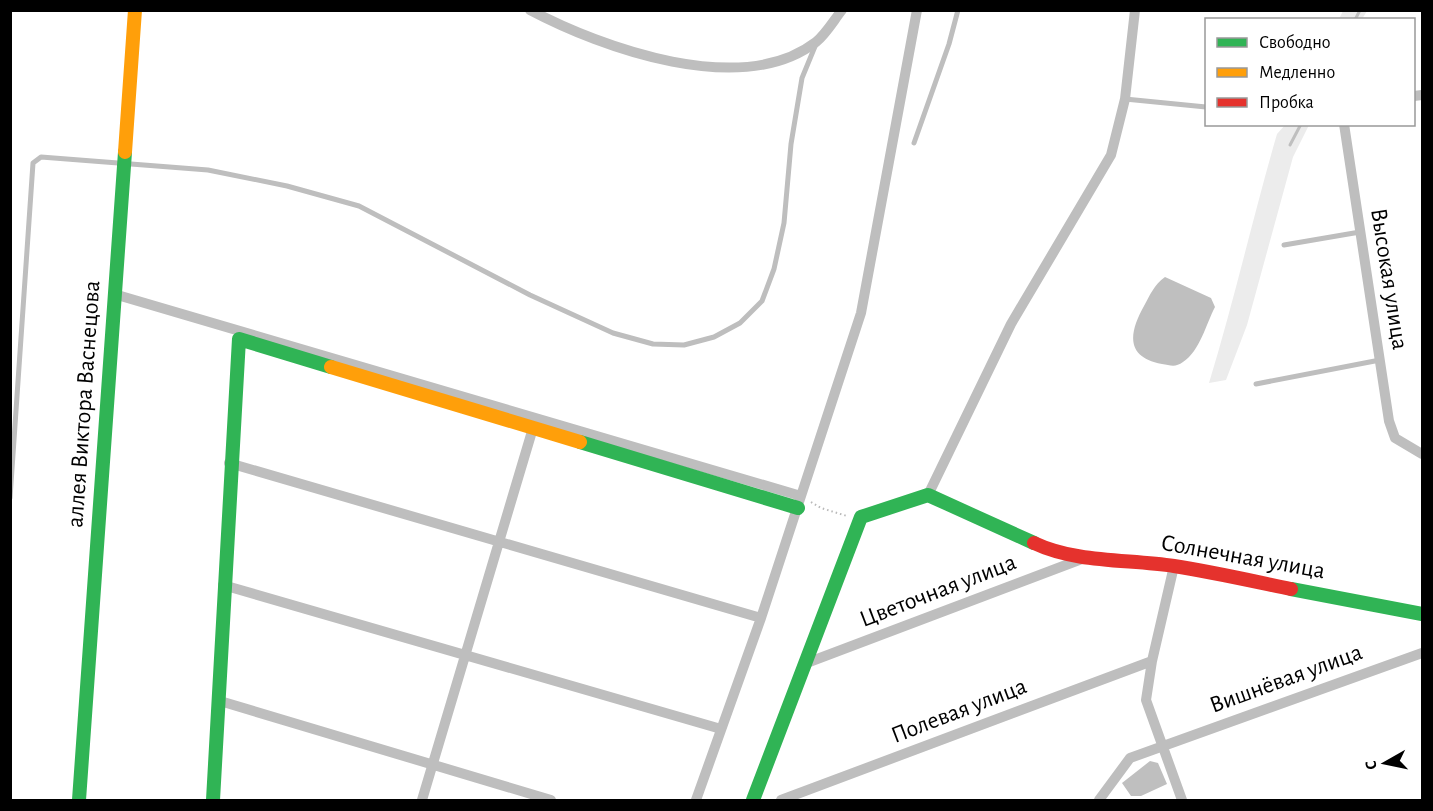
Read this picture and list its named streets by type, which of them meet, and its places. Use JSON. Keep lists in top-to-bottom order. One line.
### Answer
{"streets":{"street":["Высокая улица","аллея Виктора Васнецова","Солнечная улица","Цветочная улица","Вишнёвая улица","Полевая улица"]},"crossings":[["Солнечная улица","Цветочная улица"]],"legend":["Свободно","Медленно","Пробка"],"north":"left"}
